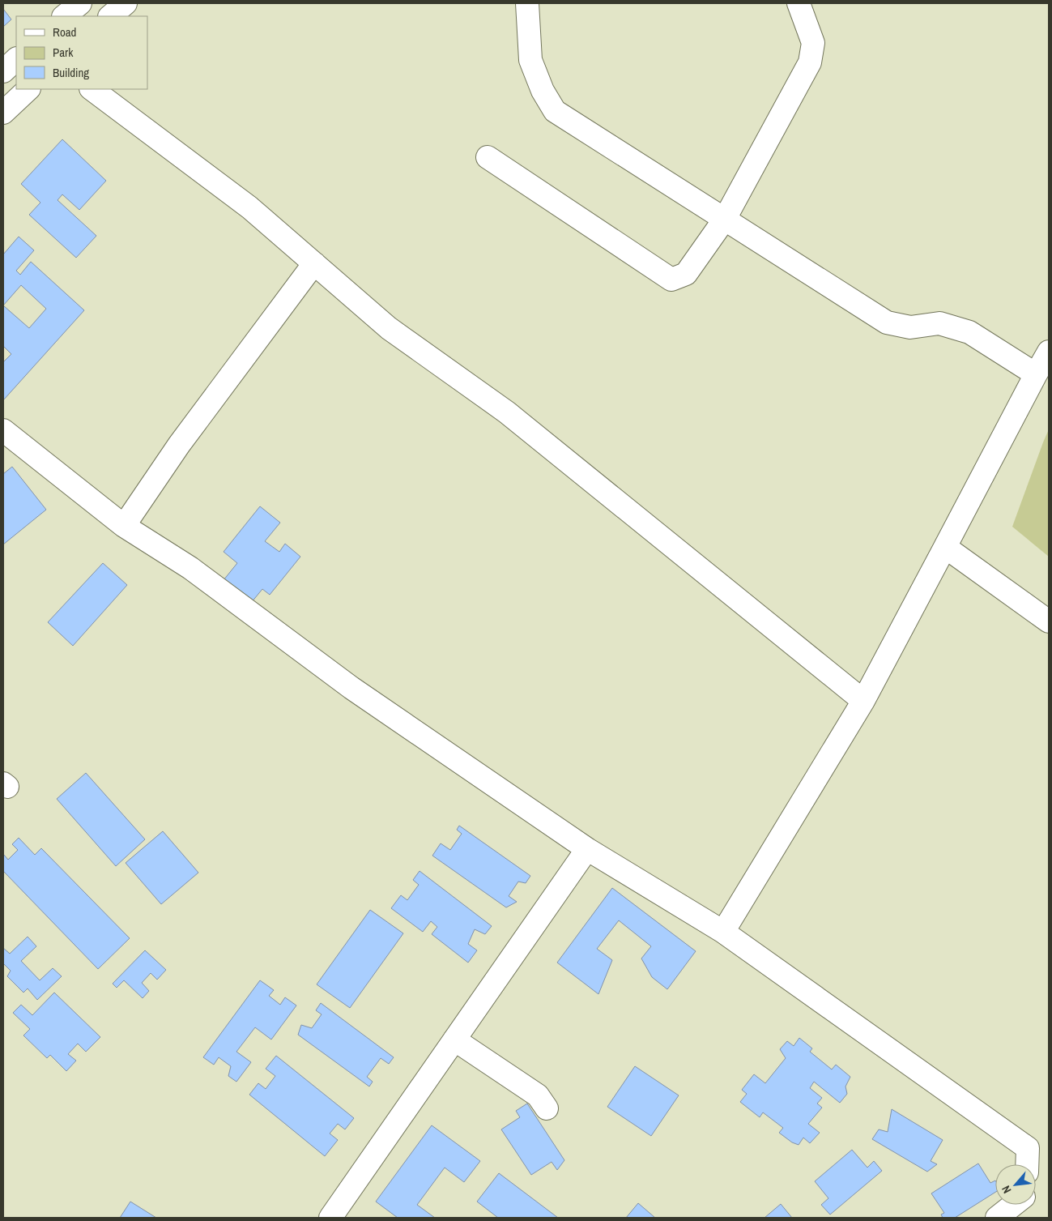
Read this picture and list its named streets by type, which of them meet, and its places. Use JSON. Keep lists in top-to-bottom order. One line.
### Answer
{"legend":["Road","Park","Building"],"north":"bottom left"}
